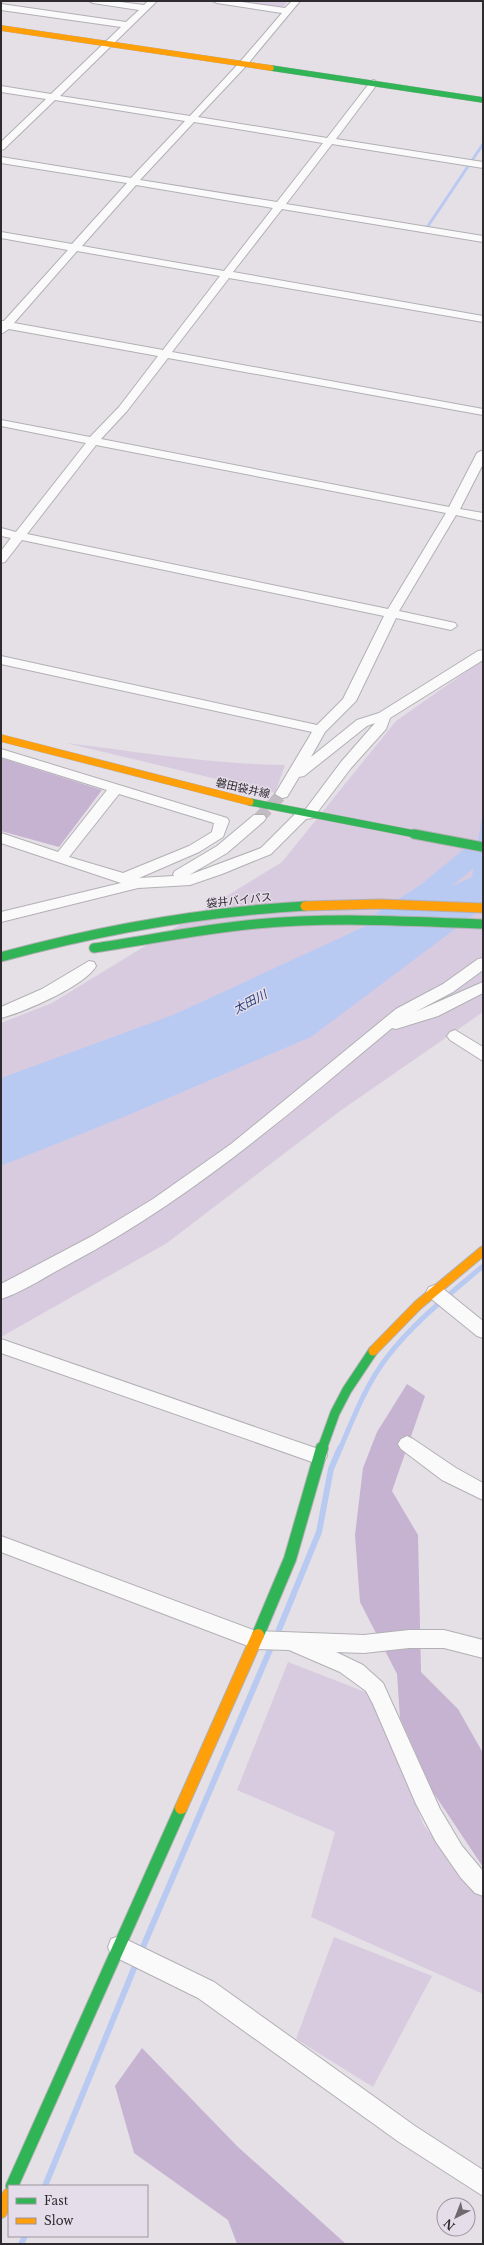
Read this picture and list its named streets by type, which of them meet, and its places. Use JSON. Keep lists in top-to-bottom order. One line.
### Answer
{"streets":{"main road":["磐田袋井線","袋井バイパス"]},"water":["太田川"],"legend":["Fast","Slow"],"north":"bottom left"}
